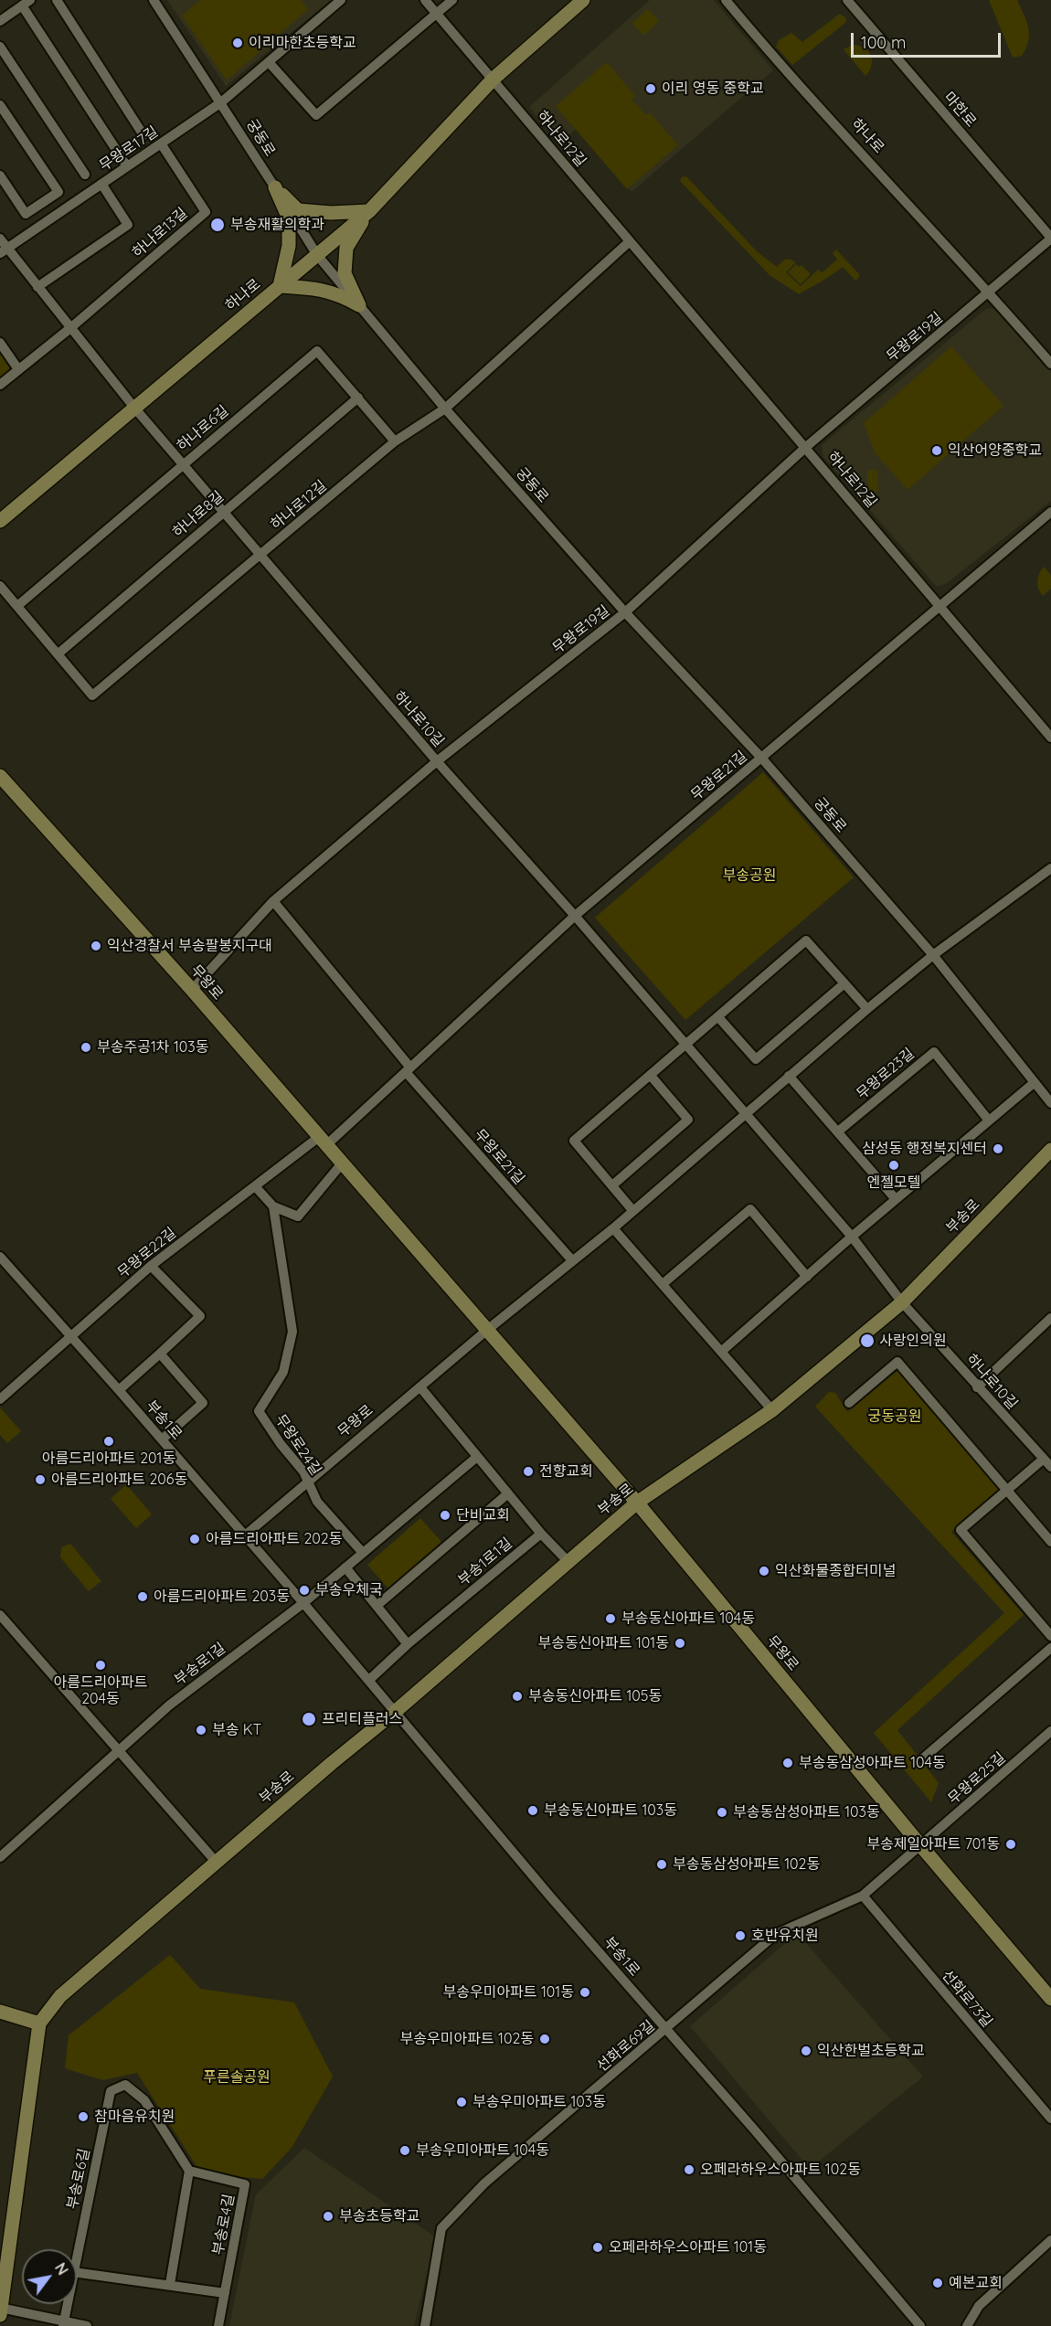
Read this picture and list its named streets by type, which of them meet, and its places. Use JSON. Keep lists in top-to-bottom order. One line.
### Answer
{"streets":{"street":["마한로","하나로","궁동로","하나로12길","무왕로17길","하나로13길","무왕로19길","하나로6길","하나로8길","하나로10길","무왕로21길","무왕로","무왕로23길","부송로","무왕로22길","부송1로","무왕로24길","부송1로1길","부송로1길","무왕로25길","선화로73길","선화로69길","부송로6길","부송로4길"]},"crossings":[["마한로","무왕로19길"],["하나로","궁동로"],["하나로","하나로12길"],["하나로","무왕로19길"],["하나로","하나로10길"],["궁동로","하나로12길"],["궁동로","무왕로17길"],["궁동로","무왕로19길"],["궁동로","무왕로21길"],["하나로12길","무왕로19길"],["하나로12길","하나로6길"],["하나로12길","하나로8길"],["하나로12길","하나로10길"],["하나로12길","무왕로21길"],["무왕로17길","하나로13길"],["무왕로19길","하나로10길"],["무왕로19길","무왕로21길"],["무왕로19길","무왕로"],["하나로6길","하나로8길"],["하나로6길","하나로10길"],["하나로8길","하나로10길"],["하나로10길","무왕로21길"],["하나로10길","부송로"],["무왕로21길","무왕로"],["무왕로21길","무왕로22길"],["무왕로","부송로"],["무왕로","무왕로22길"],["무왕로","부송1로"],["무왕로","무왕로24길"],["무왕로","무왕로25길"],["무왕로","선화로69길"],["부송로","부송1로"],["무왕로22길","부송1로"],["부송1로","부송1로1길"],["부송1로","부송로1길"],["부송1로","선화로69길"],["무왕로25길","선화로69길"],["선화로73길","선화로69길"],["부송로6길","부송로4길"]],"parks":["부송공원","궁동공원","푸른솔공원"],"places":["이리마한초등학교","이리 영동 중학교","부송재활의학과","익산어양중학교","익산경찰서 부송팔봉지구대","부송주공1차 103동","삼성동 행정복지센터","엔젤모텔","사랑인의원","아름드리아파트 201동","전향교회","아름드리아파트 206동","단비교회","아름드리아파트 202동","익산화물종합터미널","부송우체국","아름드리아파트 203동","부송동신아파트 104동","부송동신아파트 101동","아름드리아파트 204동","부송동신아파트 105동","프리티플러스","부송 KT","부송동삼성아파트 104동","부송동신아파트 103동","부송동삼성아파트 103동","부송제일아파트 701동","부송동삼성아파트 102동","호반유치원","부송우미아파트 101동","부송우미아파트 102동","익산한벌초등학교","부송우미아파트 103동","참마음유치원","부송우미아파트 104동","오페라하우스아파트 102동","부송초등학교","오페라하우스아파트 101동","예본교회"],"scale_bar":"100 m","north":"top right"}
